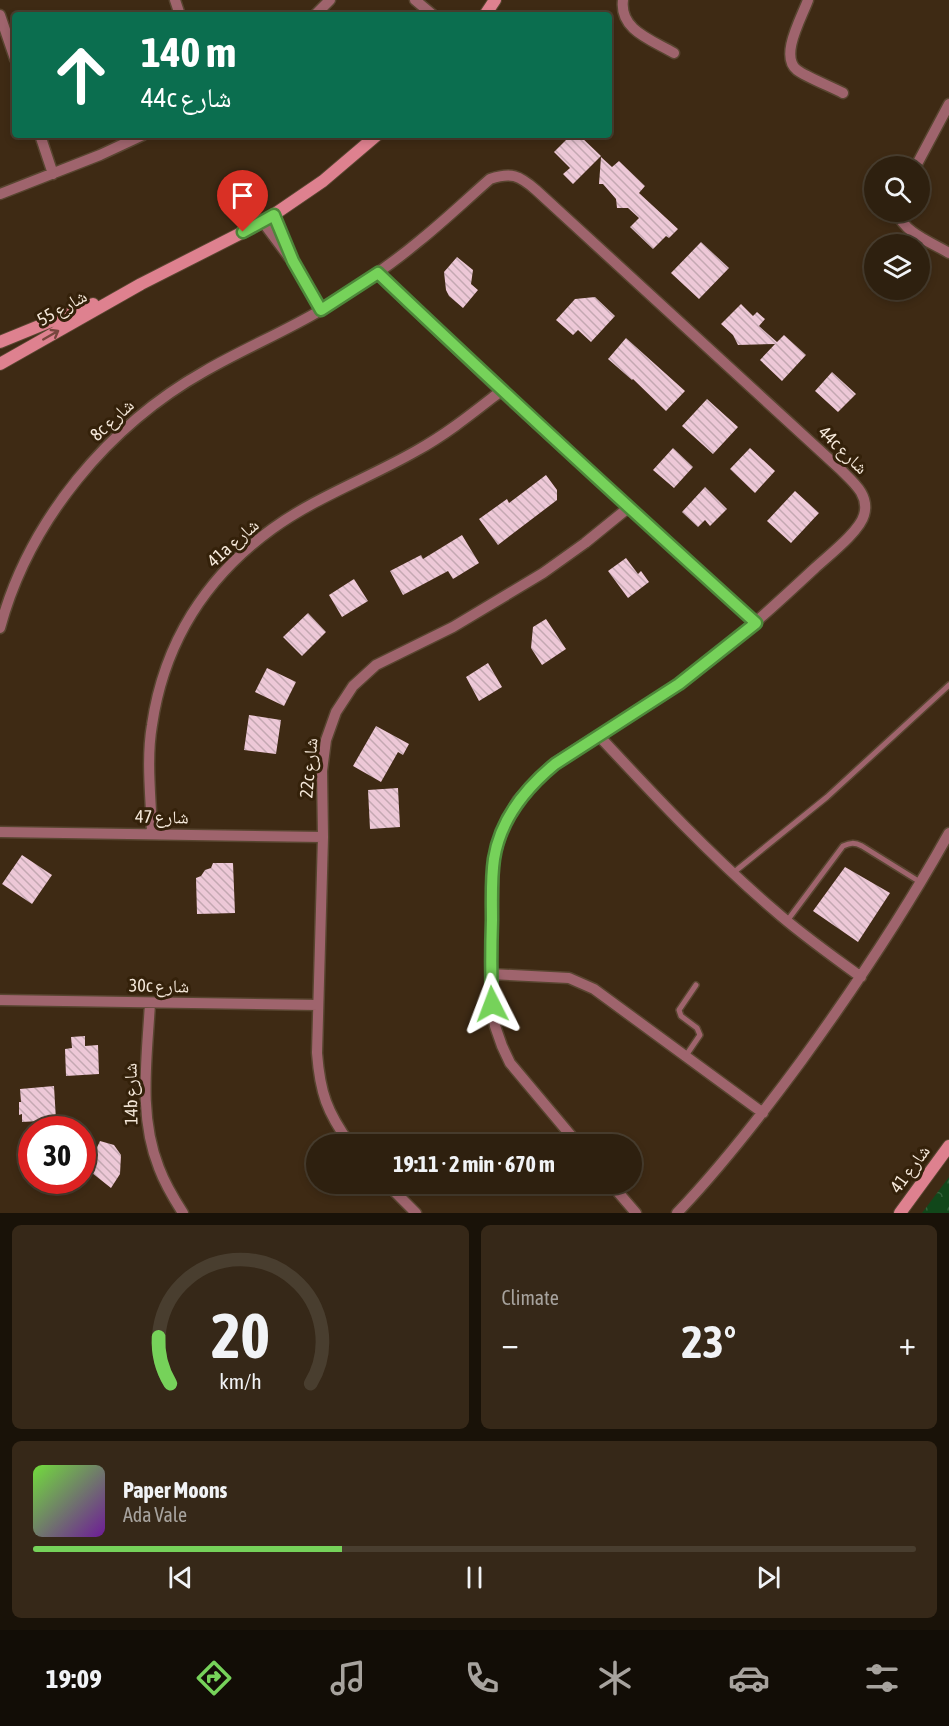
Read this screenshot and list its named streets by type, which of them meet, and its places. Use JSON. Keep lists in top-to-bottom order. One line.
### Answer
{"streets":{"street":["شارع 55","8c شارع","44c شارع","41a شارع","22c شارع","شارع 47","30c شارع","14b شارع","شارع 41"]},"crossings":[["8c شارع","44c شارع"],["41a شارع","شارع 47"],["22c شارع","شارع 47"],["22c شارع","30c شارع"],["30c شارع","14b شارع"]],"page":{"turn":["140 m","44c شارع"],"limit":"30","trip":"19:11 · 2 min · 670 m","tile":"Climate","heat":["−","23°","+"],"song":["Paper Moons","Ada Vale"],"tabs":"19:09","gauge":["20","km/h"]}}
